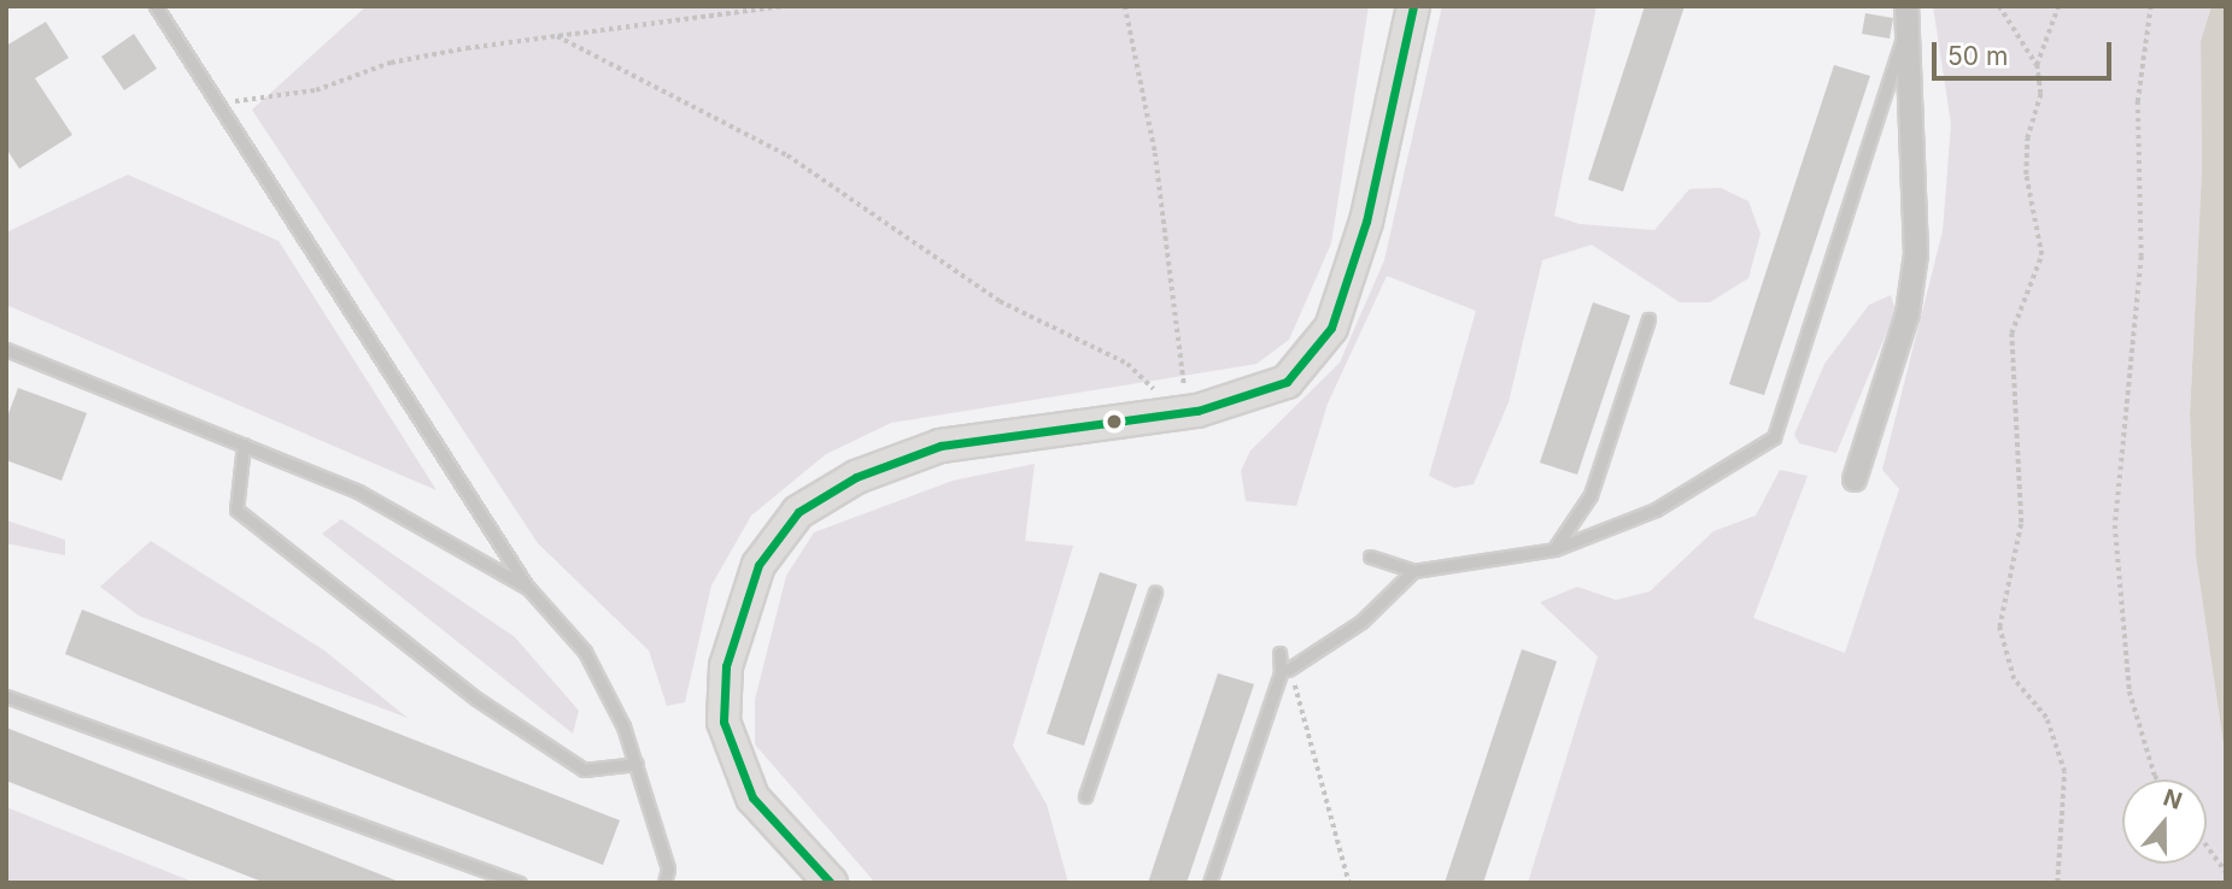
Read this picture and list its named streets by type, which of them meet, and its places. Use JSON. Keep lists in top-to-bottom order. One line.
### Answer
{"scale_bar":"50 m","north":"top"}
